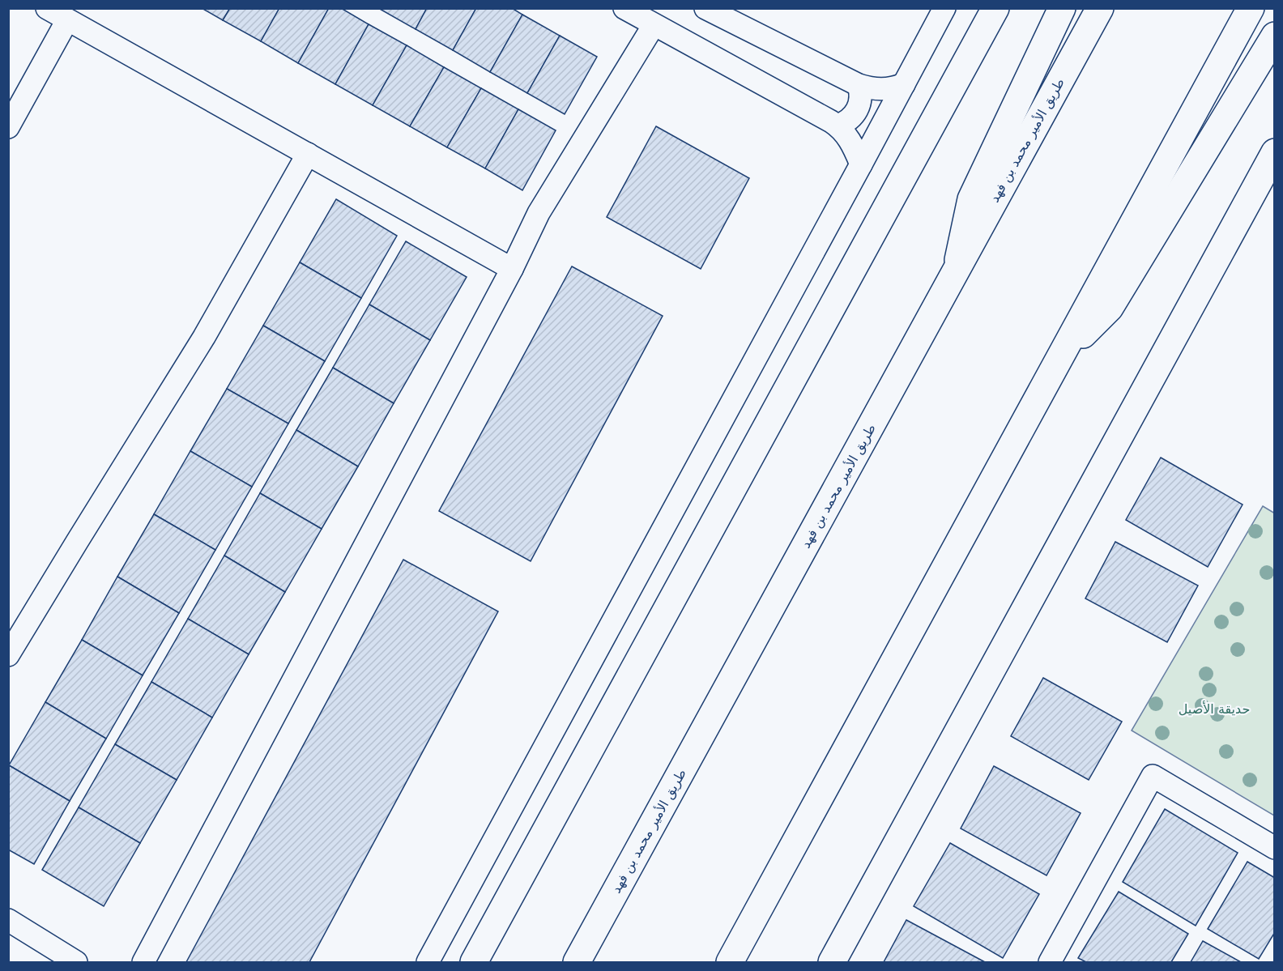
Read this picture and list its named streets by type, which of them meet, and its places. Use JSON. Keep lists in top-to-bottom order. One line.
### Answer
{"streets":{"main road":["طريق الأمير محمد بن فهد"]},"parks":["حديقة الأصيل"]}
